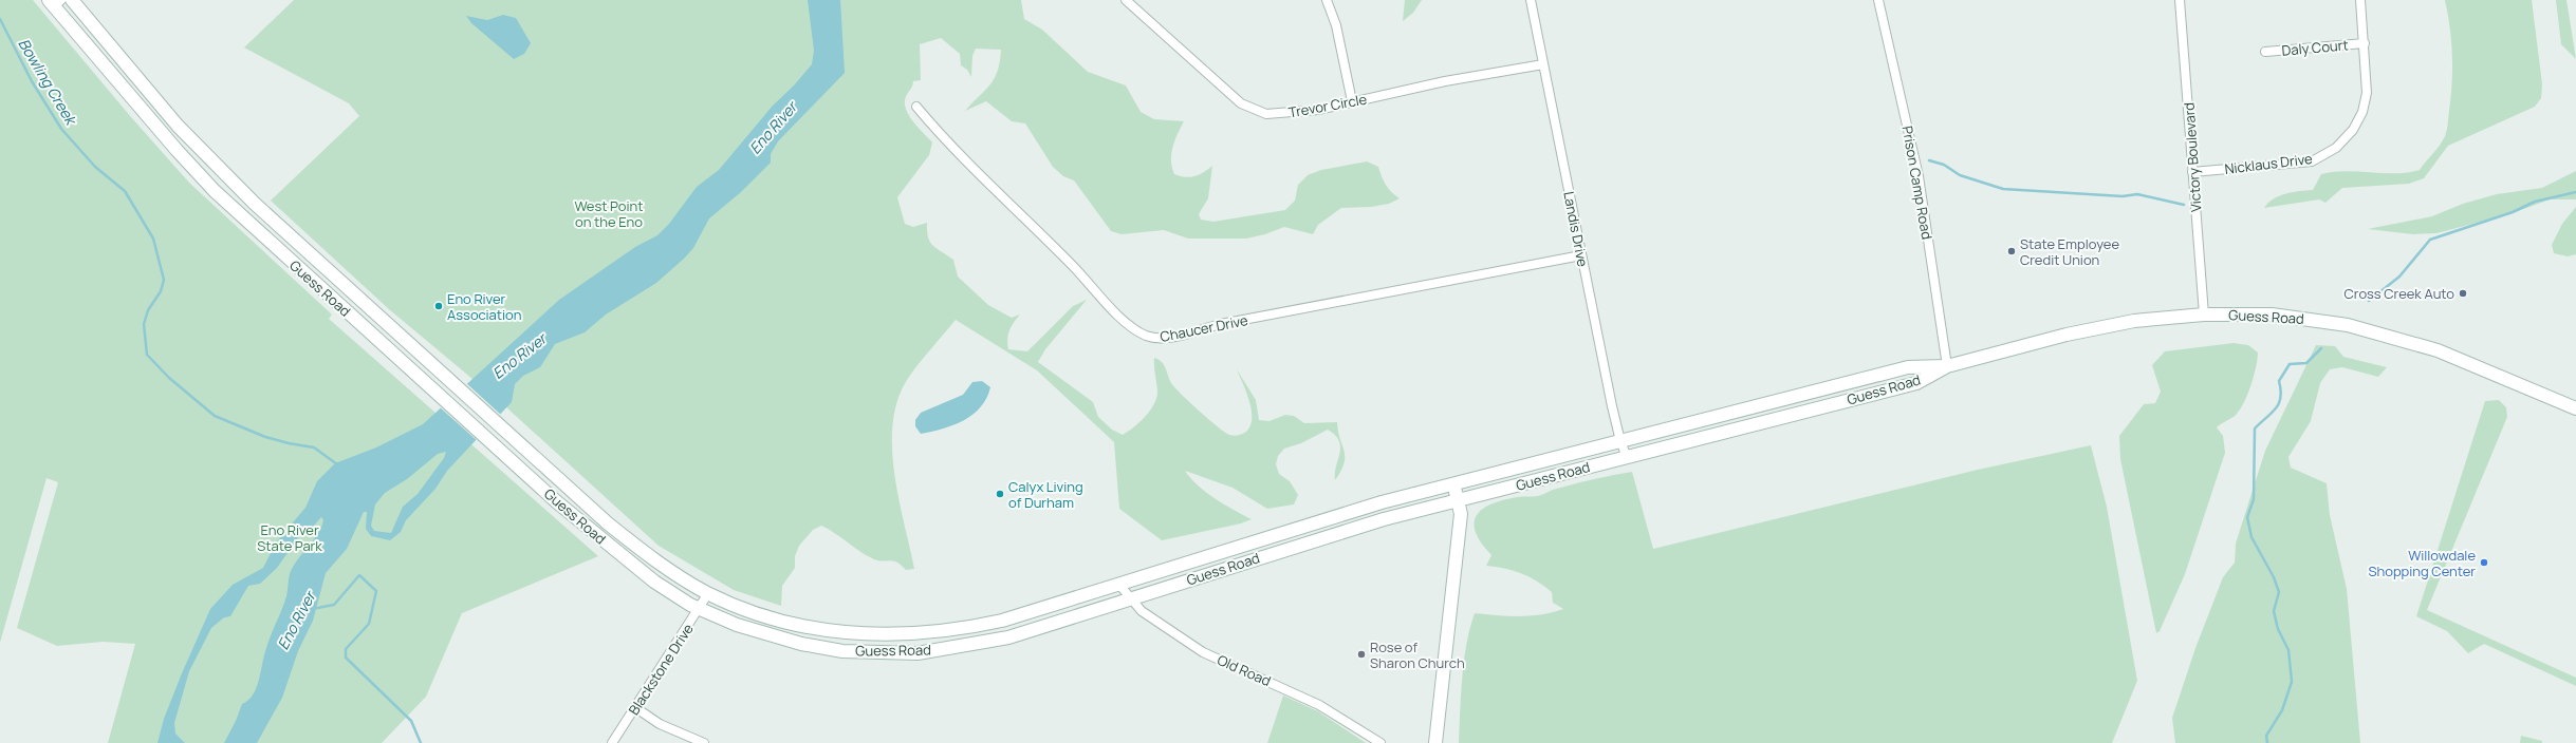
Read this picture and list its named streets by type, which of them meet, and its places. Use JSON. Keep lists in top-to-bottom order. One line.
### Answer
{"streets":{"main road":["Guess Road"],"street":["Daly Court","Trevor Circle","Victory Boulevard","Nicklaus Drive","Prison Camp Road","Landis Drive","Chaucer Drive","Blackstone Drive","Old Road"]},"crossings":[["Daly Court","Nicklaus Drive"],["Trevor Circle","Landis Drive"],["Victory Boulevard","Nicklaus Drive"],["Victory Boulevard","Guess Road"],["Prison Camp Road","Guess Road"],["Landis Drive","Guess Road"],["Landis Drive","Chaucer Drive"],["Guess Road","Blackstone Drive"],["Guess Road","Old Road"]],"water":["Bowling Creek","Eno River"],"parks":["West Point on the Eno","Eno River State Park"],"places":["State Employee Credit Union","Cross Creek Auto","Eno River Association","Calyx Living of Durham","Willowdale Shopping Center","Rose of Sharon Church"]}
